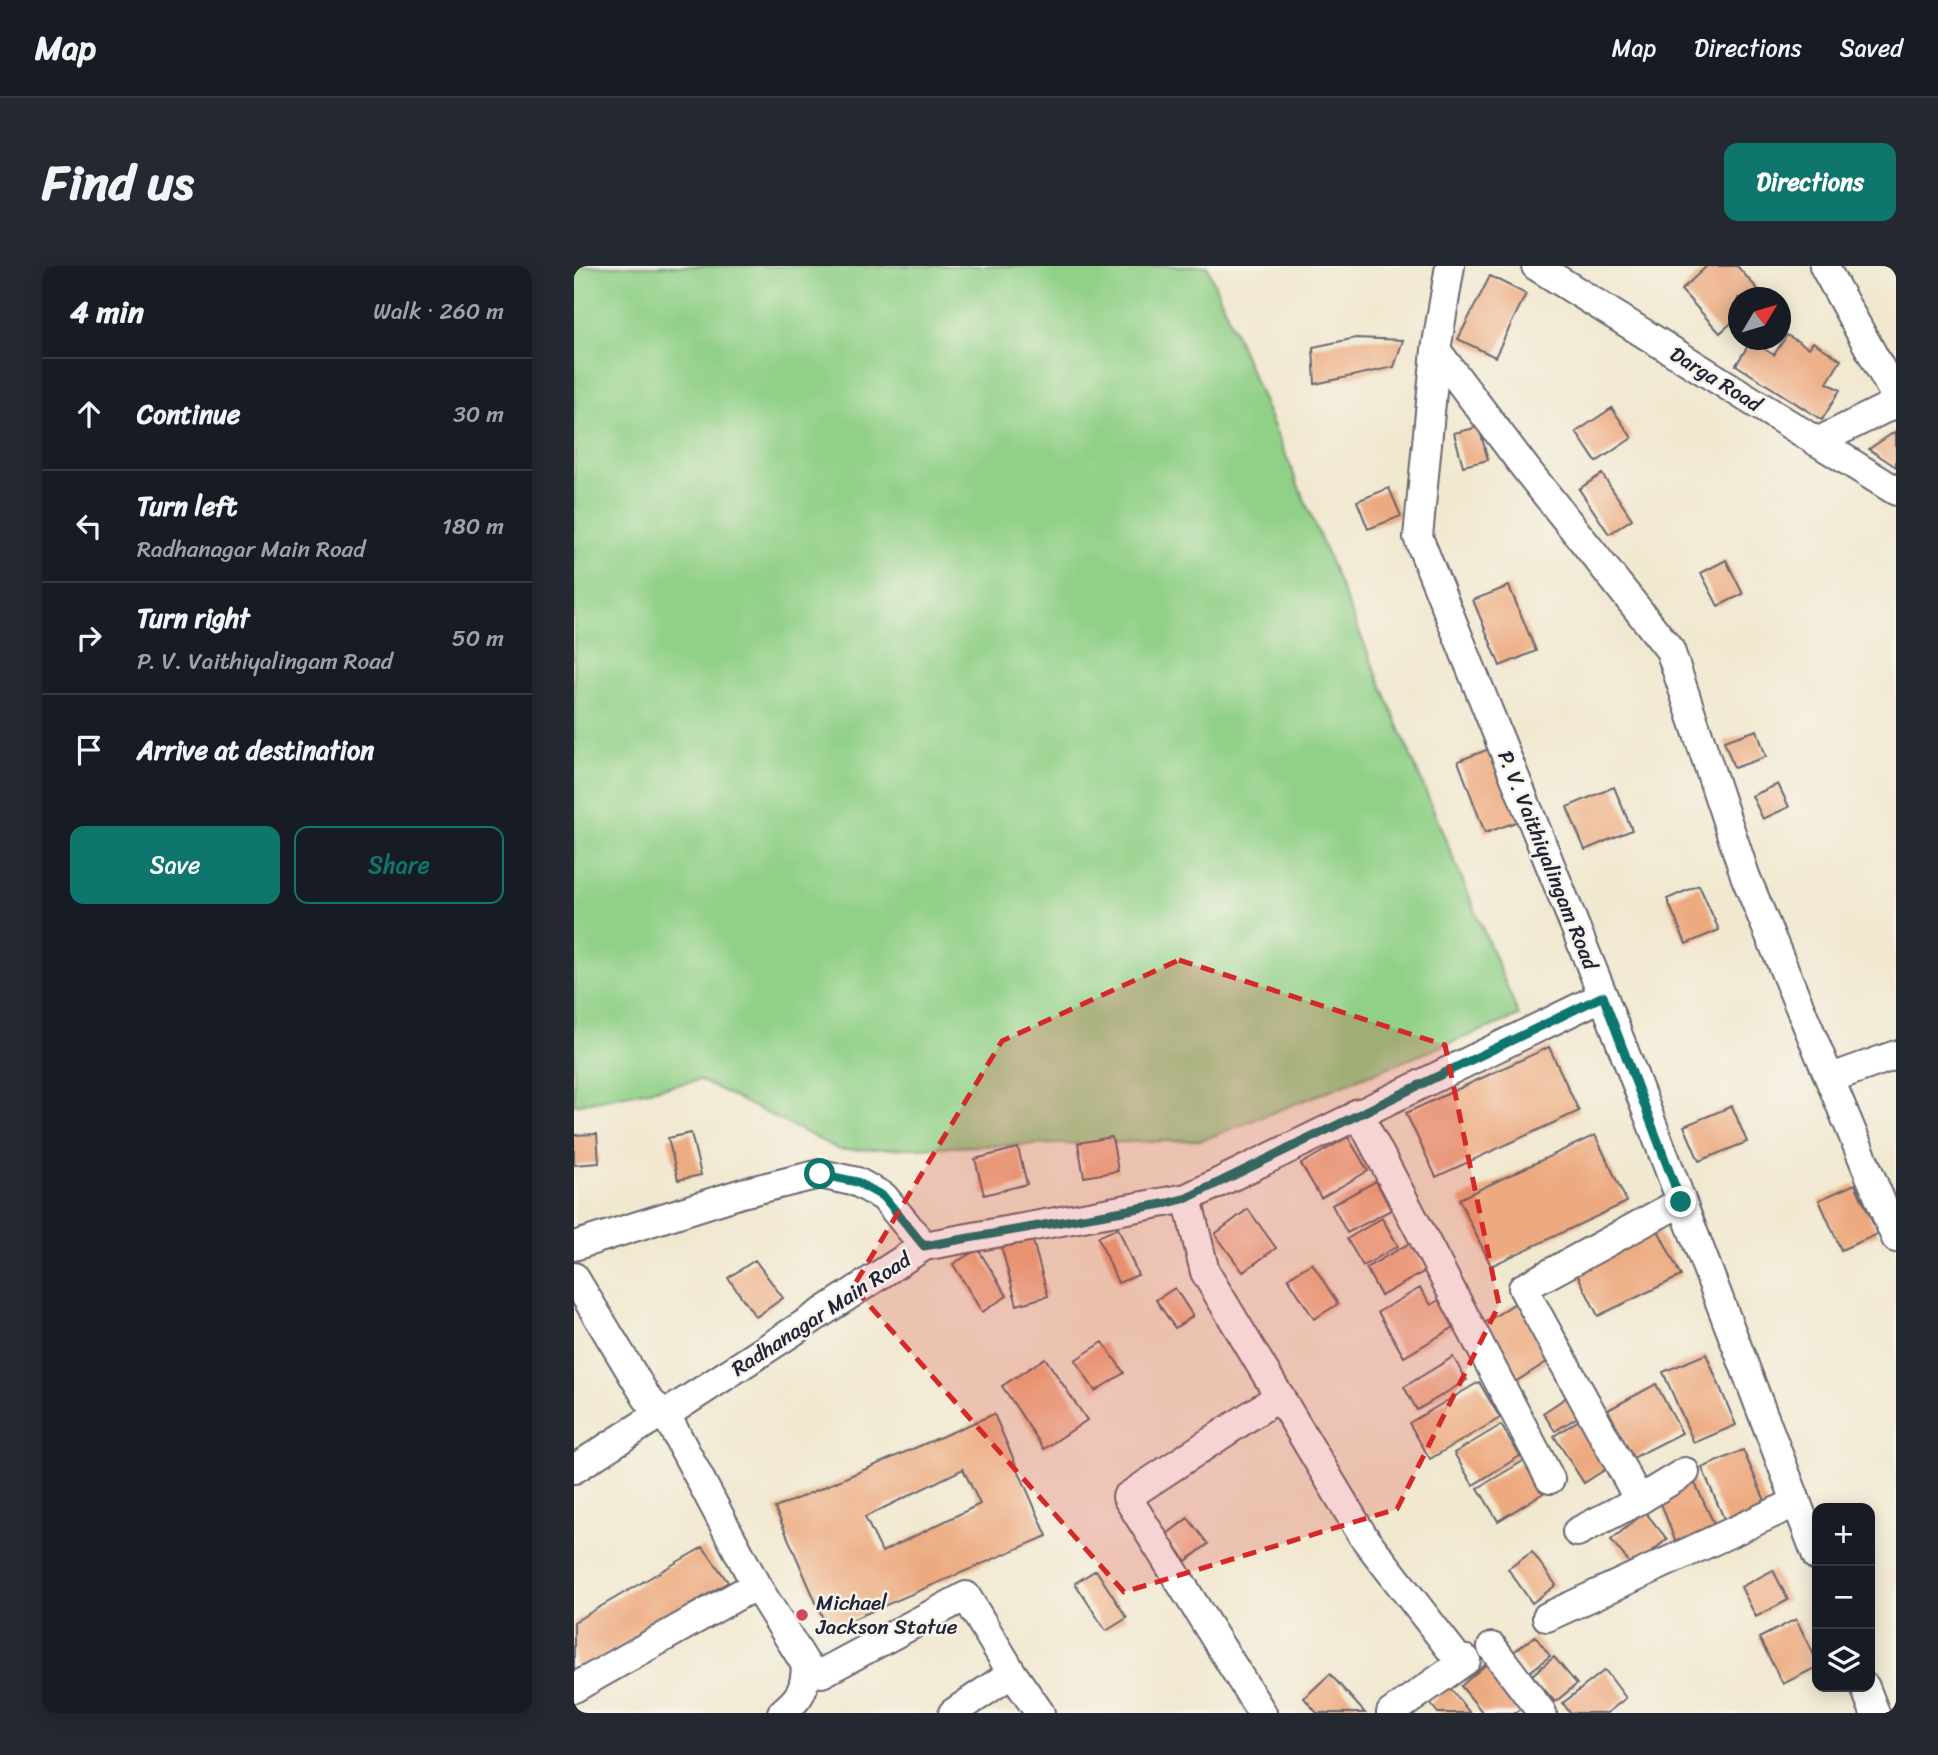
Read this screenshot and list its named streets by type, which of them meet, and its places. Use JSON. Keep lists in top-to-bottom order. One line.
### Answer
{"streets":{"street":["Darga Road","P. V. Vaithiyalingam Road","Radhanagar Main Road"]},"crossings":[["P. V. Vaithiyalingam Road","Radhanagar Main Road"]],"places":["Michael Jackson Statue"],"north":"top right","page":{"header":"Map","nav":["Map","Directions","Saved"],"title":"Find us","buttons":["Directions",["Save","Share"]],"heading":["4 min","Walk · 260 m"],"list":[["Continue","30 m"],["Turn left","Radhanagar Main Road","180 m"],["Turn right","P. V. Vaithiyalingam Road","50 m"],"Arrive at destination"],"map_buttons":["+","−"]}}
